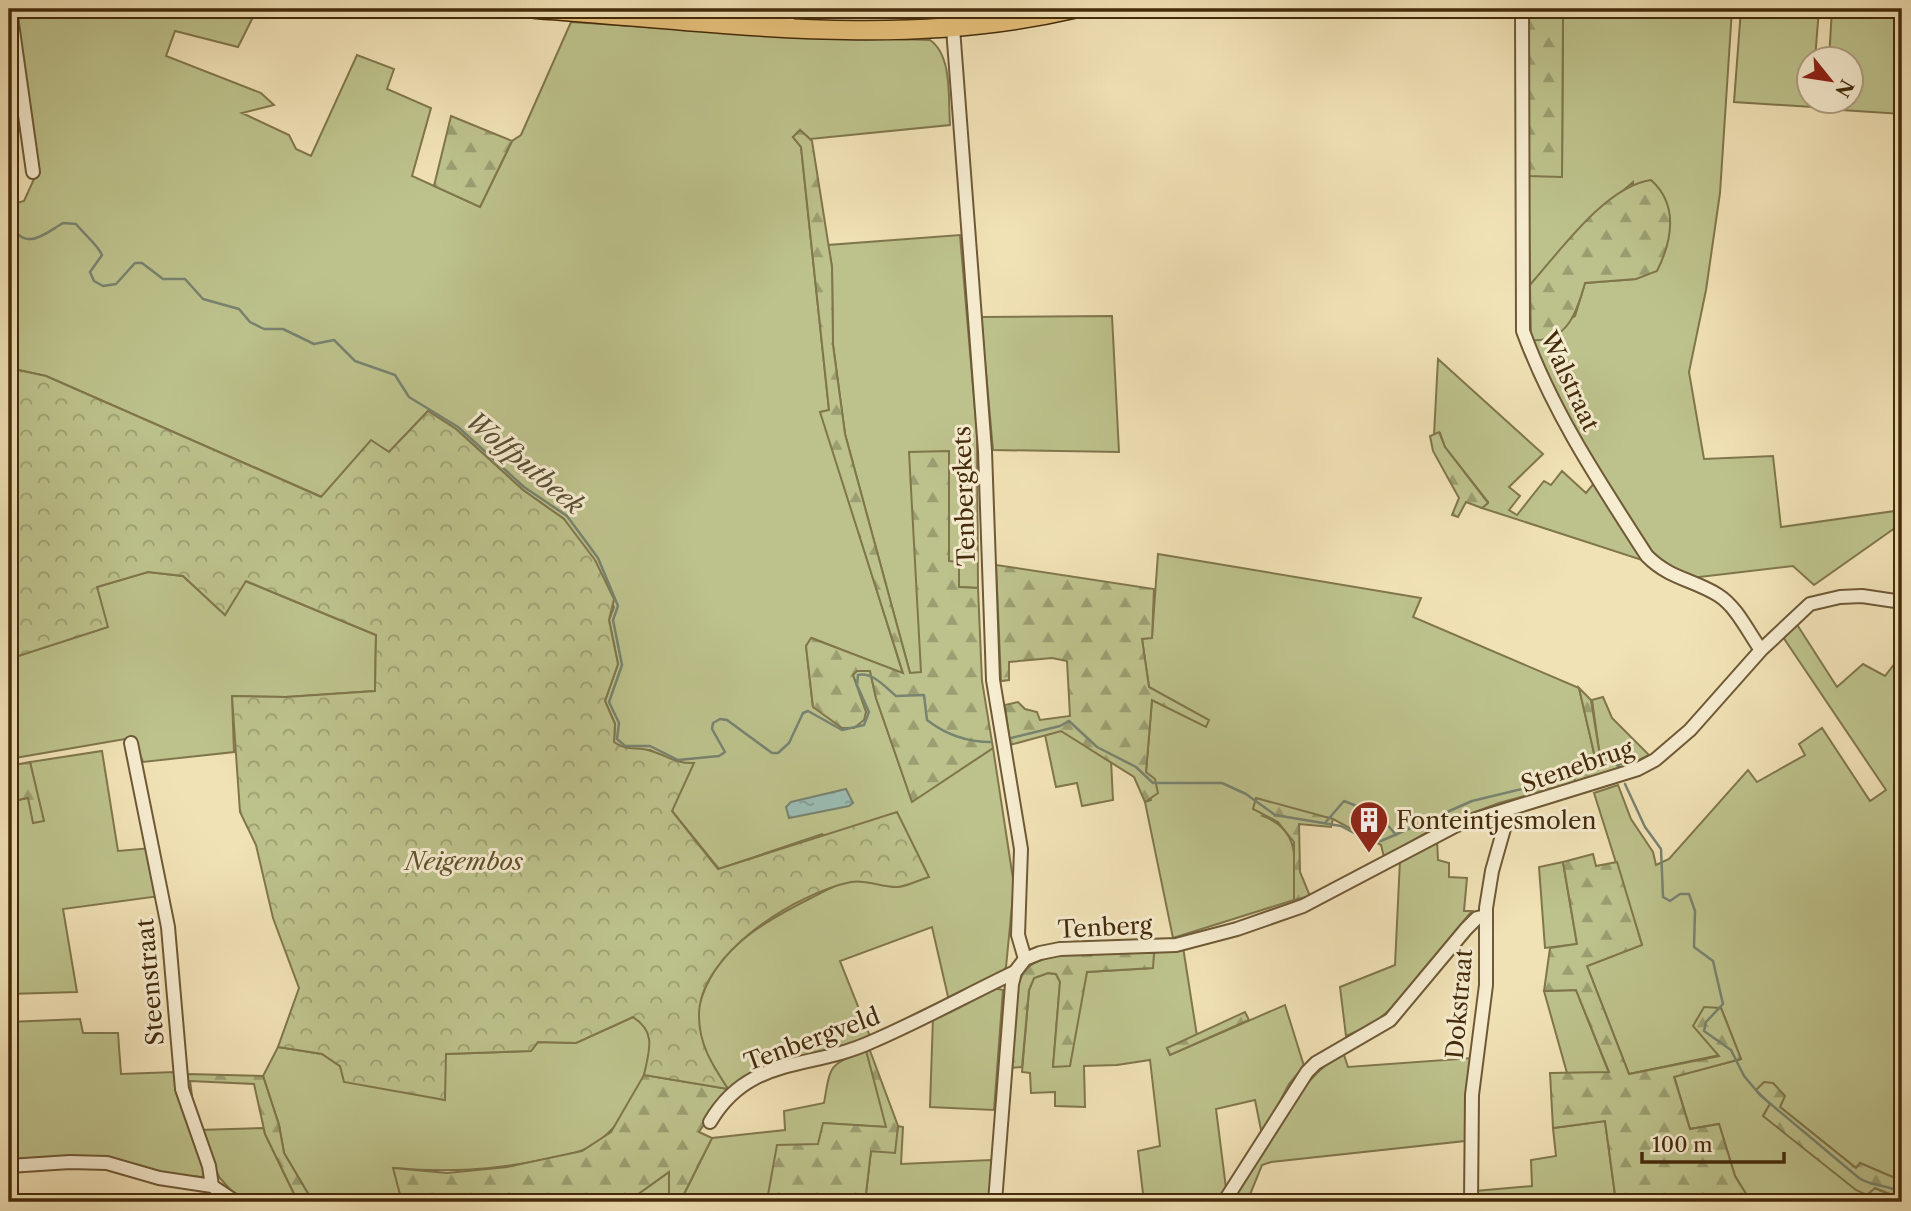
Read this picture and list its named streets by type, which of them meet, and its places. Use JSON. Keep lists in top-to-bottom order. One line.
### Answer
{"streets":{"street":["Walstraat","Tenbergkets","Stenebrug","Tenberg","Steenstraat","Dokstraat","Tenbergveld"]},"crossings":[["Walstraat","Stenebrug"],["Tenbergkets","Tenberg"],["Stenebrug","Tenberg"],["Stenebrug","Dokstraat"]],"water":["Wolfputbeek"],"parks":["Neigembos"],"places":{"building":["Fonteintjesmolen"]},"scale_bar":"100 m","north":"bottom right"}
